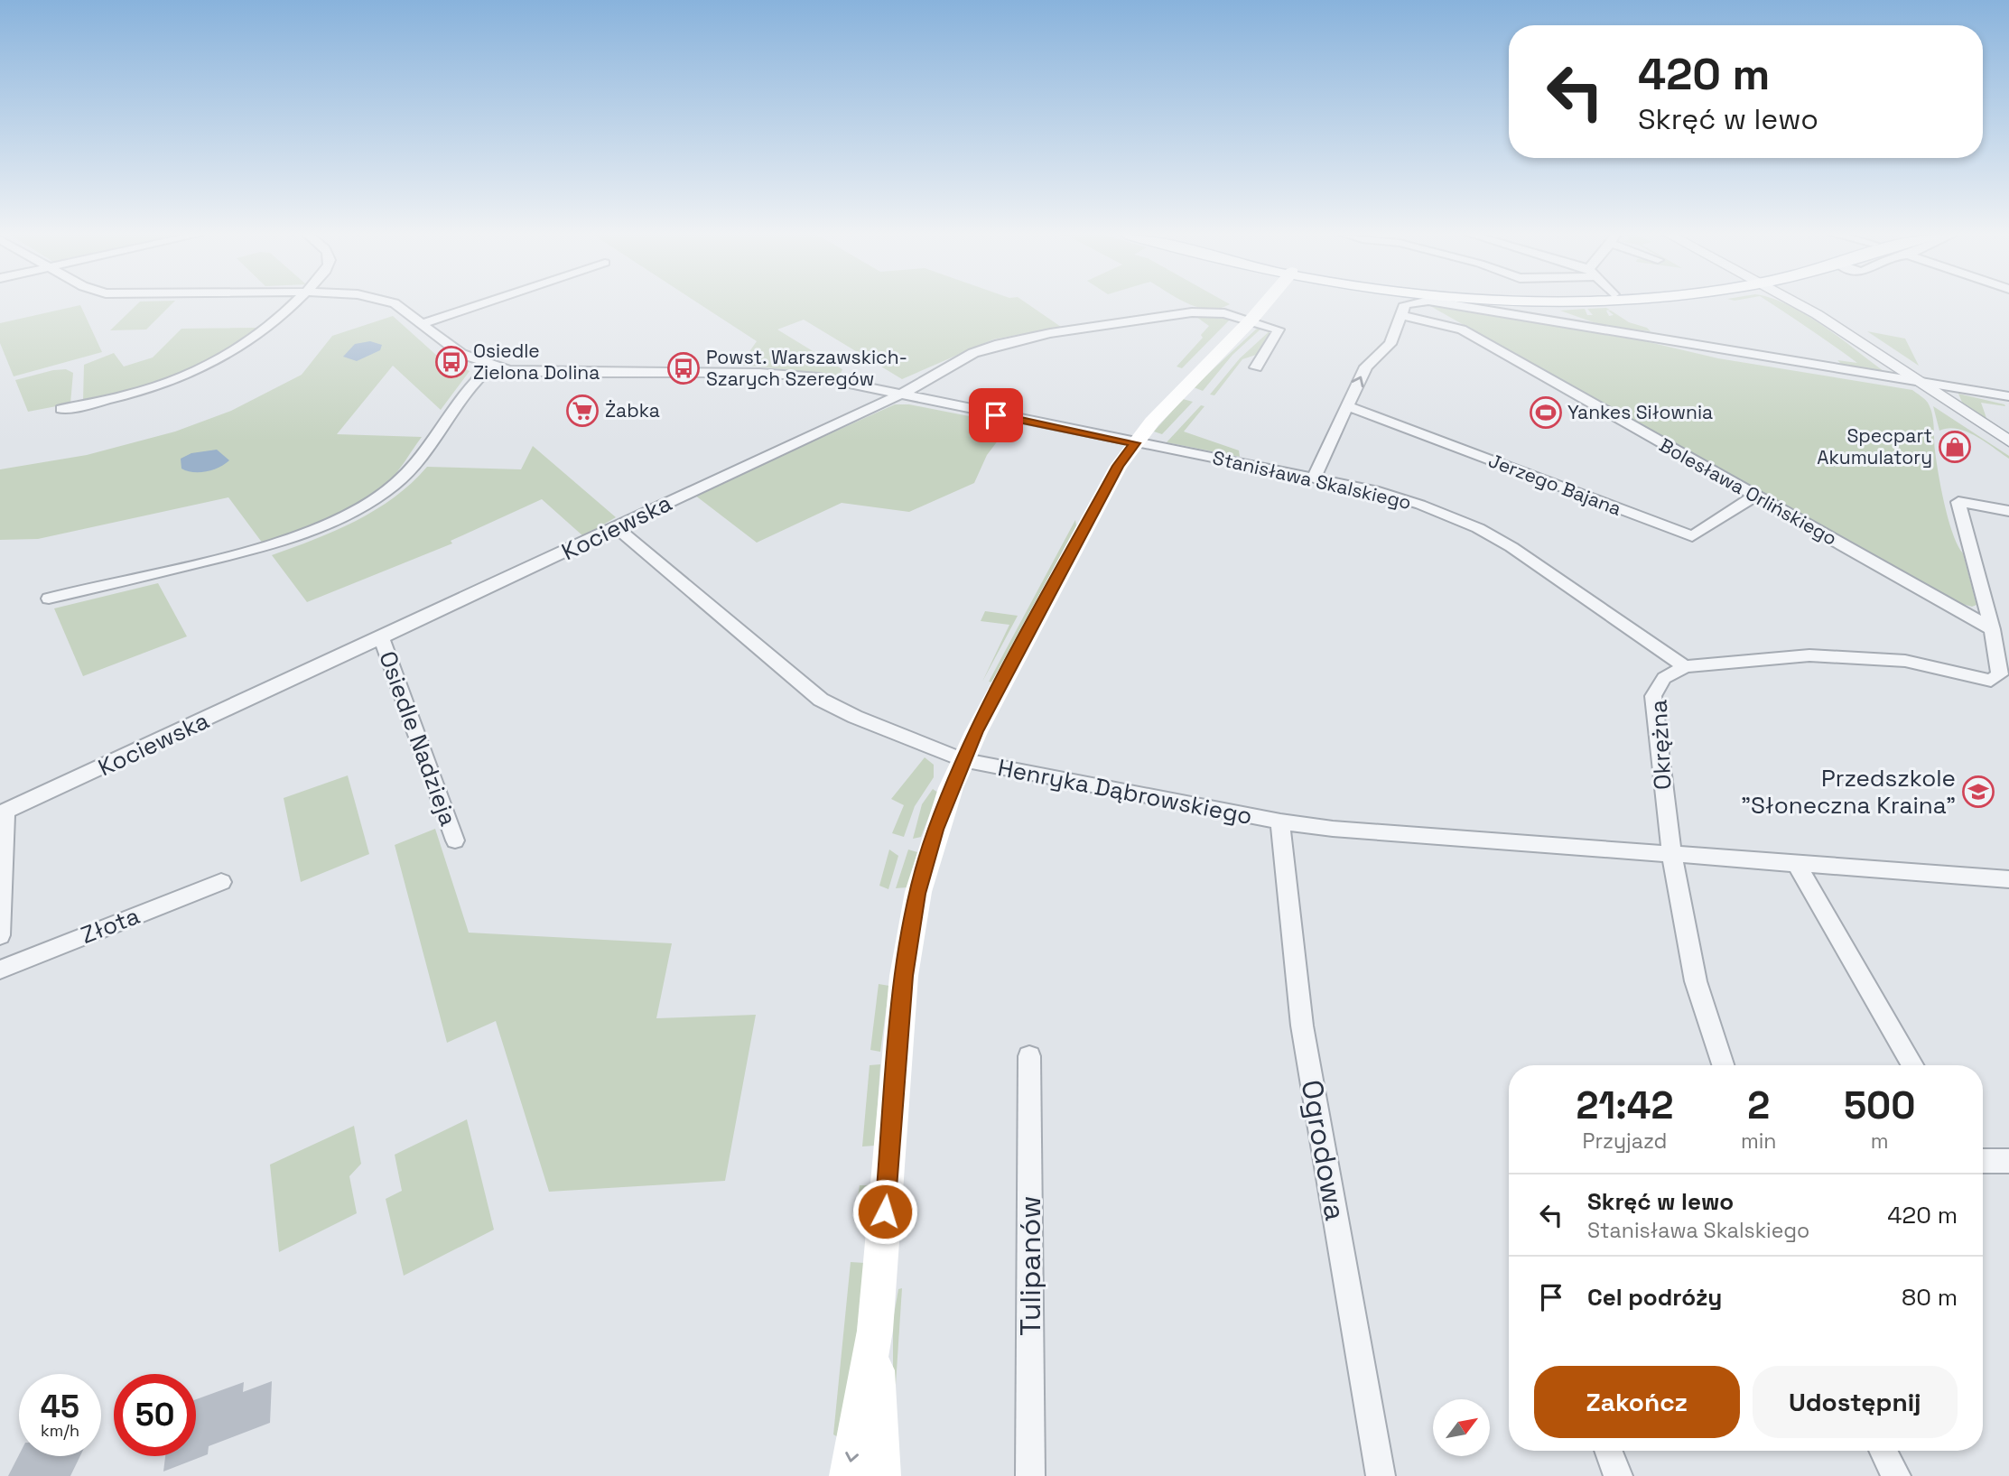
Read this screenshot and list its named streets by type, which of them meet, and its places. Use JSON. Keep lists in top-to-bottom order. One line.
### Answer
{"streets":{"street":["Stanisława Skalskiego","Jerzego Bajana","Bolesława Orlińskiego","Kociewska","Osiedle Nadzieja","Okrężna","Henryka Dąbrowskiego","Złota","Ogrodowa","Tulipanów"]},"crossings":[["Stanisława Skalskiego","Kociewska"],["Stanisława Skalskiego","Okrężna"],["Jerzego Bajana","Bolesława Orlińskiego"],["Bolesława Orlińskiego","Okrężna"],["Kociewska","Osiedle Nadzieja"],["Kociewska","Henryka Dąbrowskiego"],["Okrężna","Henryka Dąbrowskiego"],["Henryka Dąbrowskiego","Ogrodowa"]],"places":{"bus stop":["Osiedle Zielona Dolina","Powst. Warszawskich- Szarych Szeregów"],"supermarket":["Żabka"],"sports":["Yankes Siłownia"],"shop":["Specpart Akumulatory"],"school or university":["Przedszkole \"Słoneczna Kraina\""]},"north":"top right","page":{"turn":["420 m","Skręć w lewo"],"eta":["21:42","Przyjazd","2","min","500","m"],"list":[{"name":"Skręć w lewo","note":"Stanisława Skalskiego","value":"420 m"},{"name":"Cel podróży","value":"80 m"}],"buttons":["Zakończ","Udostępnij"],"speed":"45 km/h","limit":"50"}}
